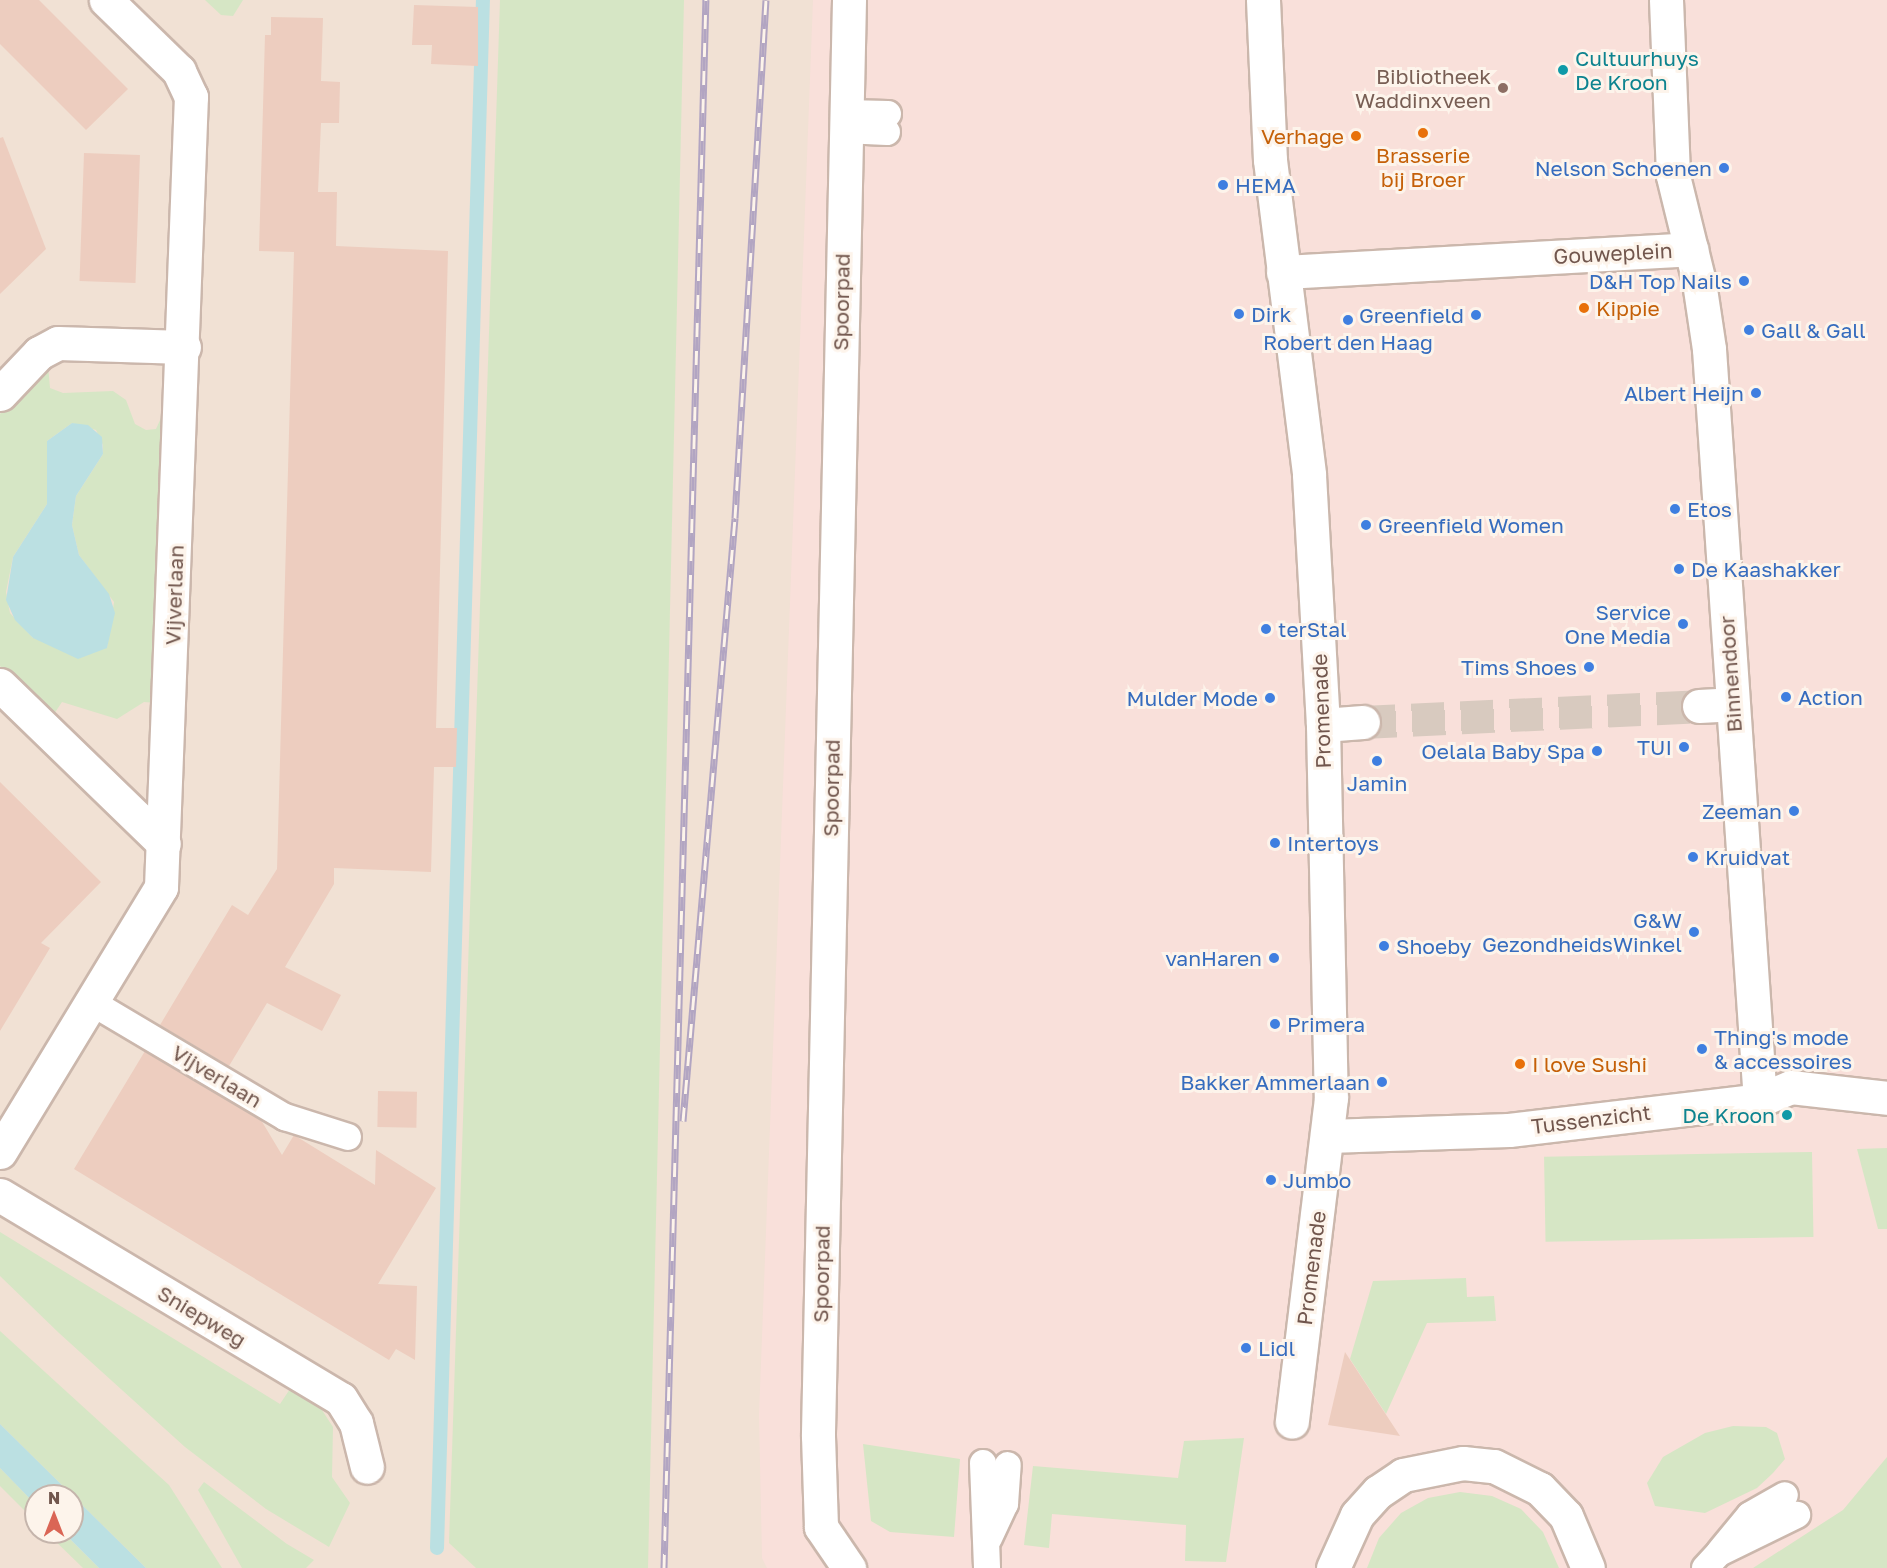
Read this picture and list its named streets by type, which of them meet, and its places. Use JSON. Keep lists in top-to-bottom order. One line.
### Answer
{"streets":{"street":["Gouweplein","Spoorpad","Vijverlaan","Binnendoor","Promenade","Tussenzicht","Sniepweg"]},"crossings":[["Gouweplein","Binnendoor"],["Gouweplein","Promenade"],["Binnendoor","Tussenzicht"],["Promenade","Tussenzicht"]],"places":["Cultuurhuys De Kroon","Bibliotheek Waddinxveen","Brasserie bij Broer","Verhage","Nelson Schoenen","HEMA","D&H Top Nails","Kippie","Dirk","Greenfield","Robert den Haag","Gall & Gall","Albert Heijn","Etos","Greenfield Women","De Kaashakker","Service One Media","terStal","Tims Shoes","Action","Mulder Mode","TUI","Oelala Baby Spa","Jamin","Zeeman","Intertoys","Kruidvat","G&W GezondheidsWinkel","Shoeby","vanHaren","Primera","Thing's mode & accessoires","I love Sushi","Bakker Ammerlaan","De Kroon","Jumbo","Lidl"],"north":"top"}
